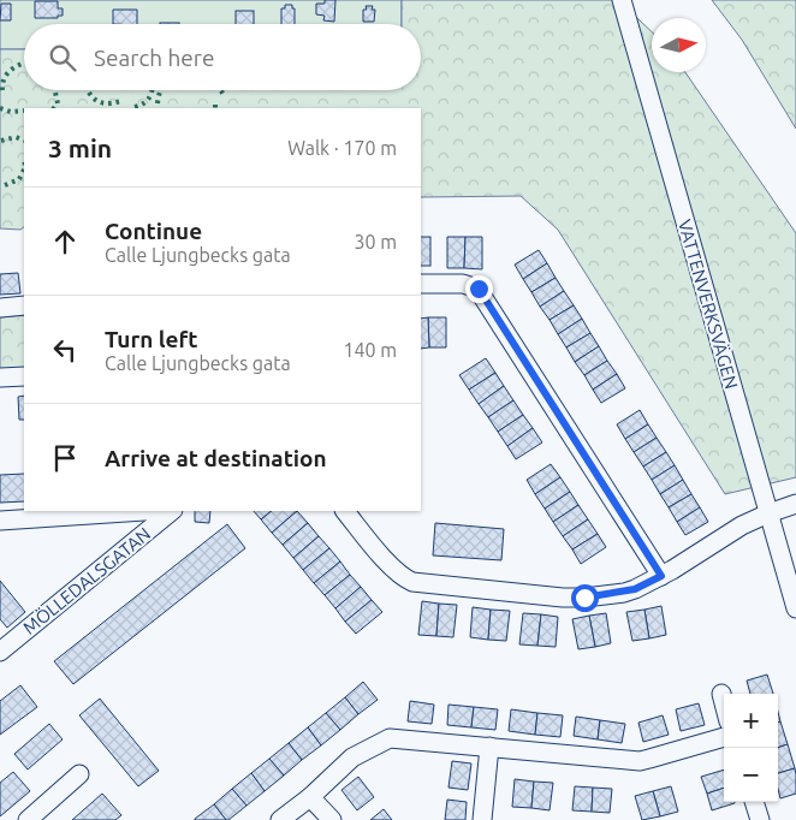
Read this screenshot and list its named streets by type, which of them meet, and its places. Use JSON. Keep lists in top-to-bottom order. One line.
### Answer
{"streets":{"street":["VATTENVERKSVÄGEN","MÖLLEDALSGATAN"]},"north":"right","page":{"search":"Search here","heading":["3 min","Walk · 170 m"],"list":[["Continue","Calle Ljungbecks gata","30 m"],["Turn left","Calle Ljungbecks gata","140 m"],"Arrive at destination"],"map_buttons":["+","−"]}}
